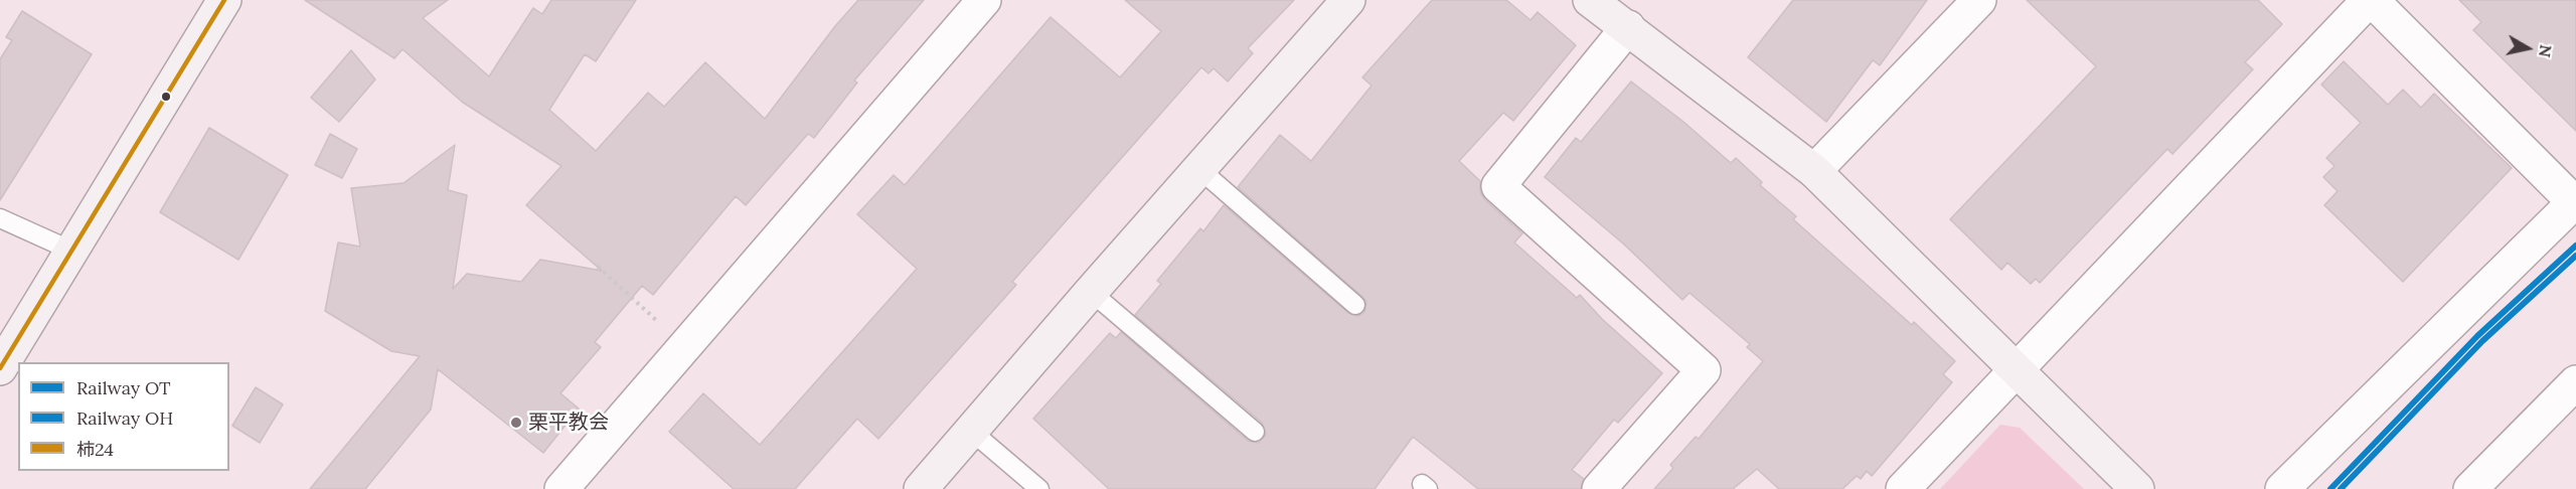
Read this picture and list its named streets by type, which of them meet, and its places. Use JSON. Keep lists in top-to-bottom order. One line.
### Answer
{"places":["栗平教会"],"lines":["transit line 柿24","rail line OT","rail line OH"],"legend":["Railway OT","Railway OH","柿24"],"north":"right"}
